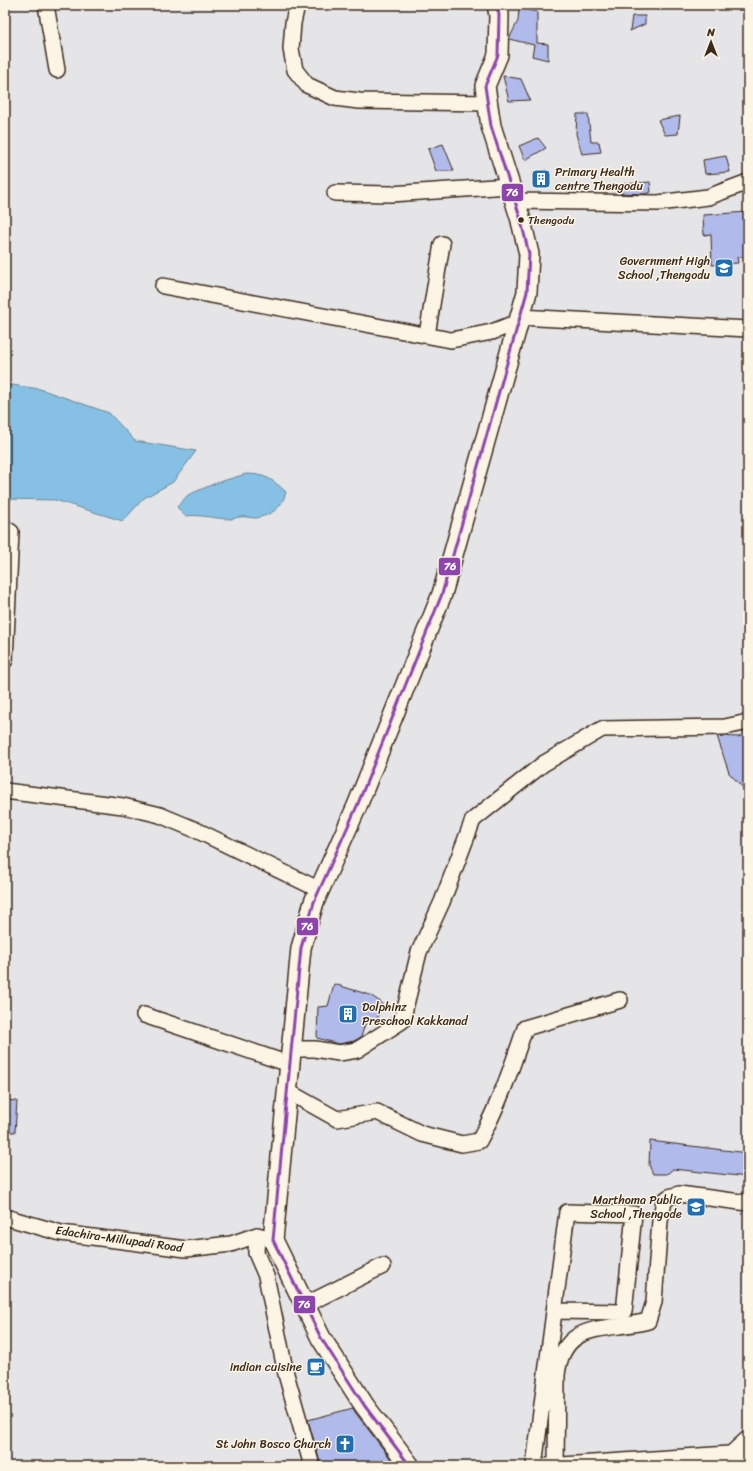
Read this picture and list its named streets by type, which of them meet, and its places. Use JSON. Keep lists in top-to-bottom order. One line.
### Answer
{"streets":{"street":["Edachira-Millupadi Road"]},"places":{"building":["Primary Health centre Thengodu","Dolphinz Preschool Kakkanad"],"other":["Thengodu"],"school or university":["Government High School ,Thengodu","Marthoma Public School ,Thengode"],"cafe":["indian cuisine"],"church":["St John Bosco Church"]},"lines":["transit line 76"],"north":"top"}
